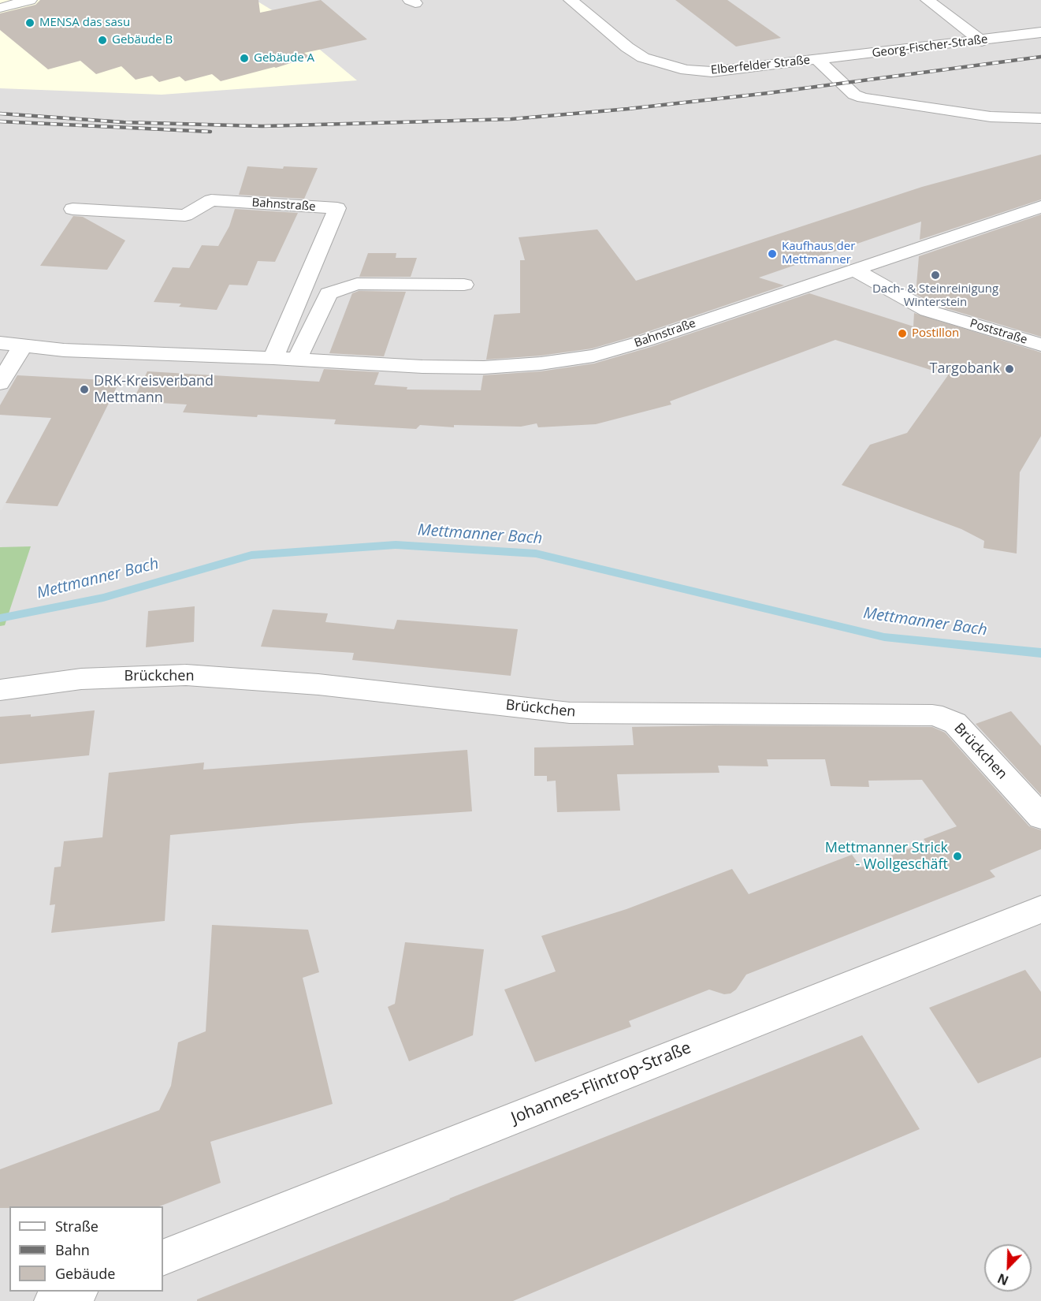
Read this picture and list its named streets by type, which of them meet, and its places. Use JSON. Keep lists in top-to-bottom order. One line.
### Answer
{"streets":{"street":["Georg-Fischer-Straße","Elberfelder Straße","Bahnstraße","Poststraße","Brückchen","Johannes-Flintrop-Straße"]},"crossings":[["Georg-Fischer-Straße","Elberfelder Straße"],["Bahnstraße","Poststraße"]],"water":["Mettmanner Bach"],"places":["MENSA das sasu","Gebäude B","Gebäude A","Kaufhaus der Mettmanner","Dach- & Steinreinigung Winterstein","Postillon","Targobank","DRK-Kreisverband Mettmann","Mettmanner Strick - Wollgeschäft"],"legend":["Straße","Bahn","Gebäude"],"north":"bottom left"}
